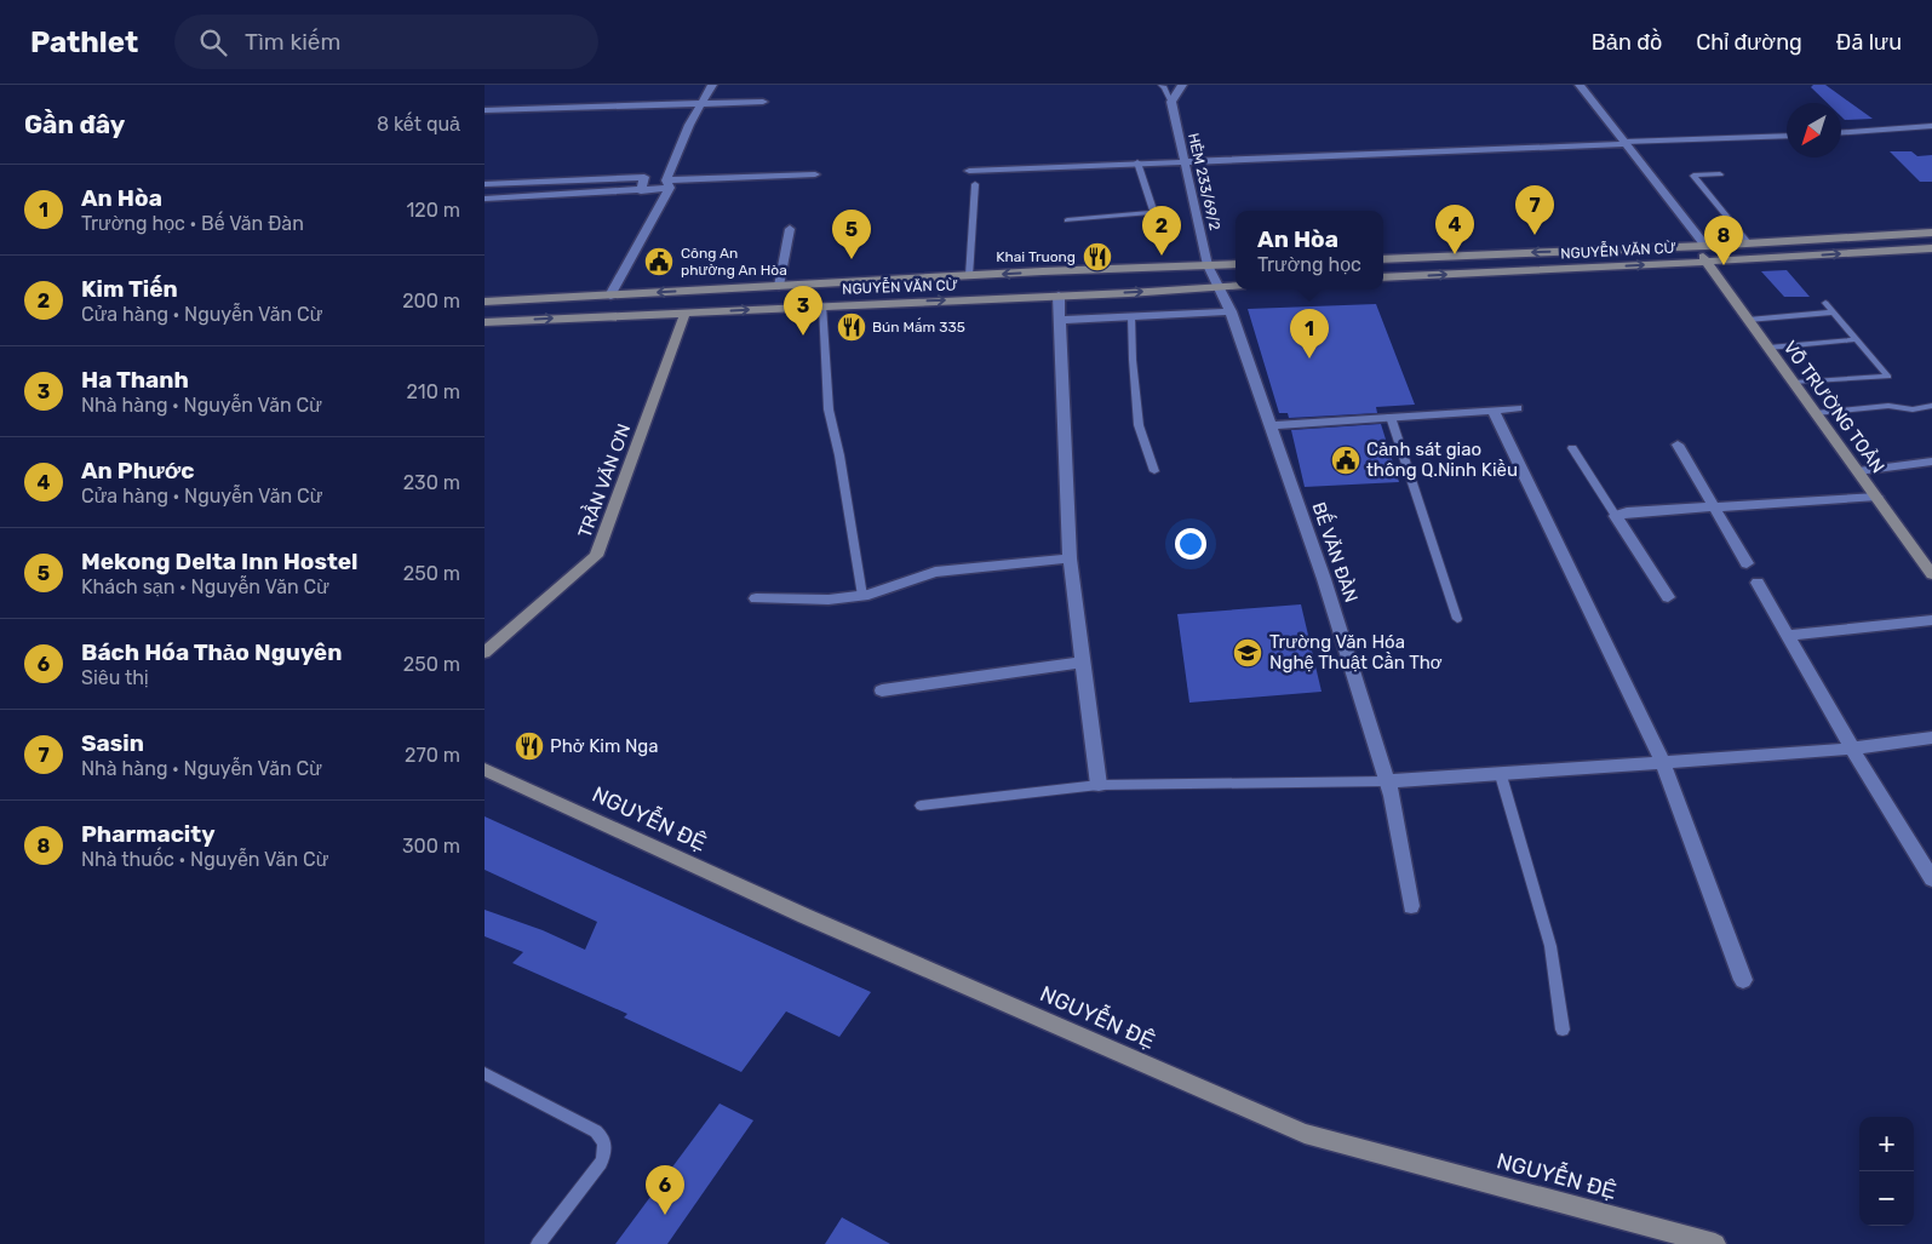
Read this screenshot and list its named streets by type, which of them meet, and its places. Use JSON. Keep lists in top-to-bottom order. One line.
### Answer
{"streets":{"main road":["NGUYỄN VĂN CỪ","VÕ TRƯỜNG TOẢN","TRẦN VĂN ƠN","NGUYỄN ĐỆ"],"street":["HẺM 233/69/2","BẾ VĂN ĐÀN"]},"crossings":[["HẺM 233/69/2","NGUYỄN VĂN CỪ"],["HẺM 233/69/2","BẾ VĂN ĐÀN"],["NGUYỄN VĂN CỪ","VÕ TRƯỜNG TOẢN"],["NGUYỄN VĂN CỪ","TRẦN VĂN ƠN"],["NGUYỄN VĂN CỪ","BẾ VĂN ĐÀN"]],"places":{"restaurant":["Khai Truong","Bún Mắm 335","Phở Kim Nga"],"public building":["Công An phường An Hòa","Cảnh sát giao thông Q.Ninh Kiều"],"school or university":["Trường Văn Hóa Nghệ Thuật Cần Thơ"]},"north":"bottom left","page":{"header":"Pathlet","search":"Tìm kiếm","nav":["Bản đồ","Chỉ đường","Đã lưu"],"heading":["Gần đây","8 kết quả"],"list":[{"mark":"1","name":"An Hòa","note":"Trường học · Bế Văn Đàn","value":"120 m"},{"mark":"2","name":"Kim Tiến","note":"Cửa hàng · Nguyễn Văn Cừ","value":"200 m"},{"mark":"3","name":"Ha Thanh","note":"Nhà hàng · Nguyễn Văn Cừ","value":"210 m"},{"mark":"4","name":"An Phước","note":"Cửa hàng · Nguyễn Văn Cừ","value":"230 m"},{"mark":"5","name":"Mekong Delta Inn Hostel","note":"Khách sạn · Nguyễn Văn Cừ","value":"250 m"},{"mark":"6","name":"Bách Hóa Thảo Nguyên","note":"Siêu thị","value":"250 m"},{"mark":"7","name":"Sasin","note":"Nhà hàng · Nguyễn Văn Cừ","value":"270 m"},{"mark":"8","name":"Pharmacity","note":"Nhà thuốc · Nguyễn Văn Cừ","value":"300 m"}],"pins":["7","4","2","5","8","3","1","6"],"popup":["An Hòa","Trường học"],"map_buttons":["+","−"]}}
